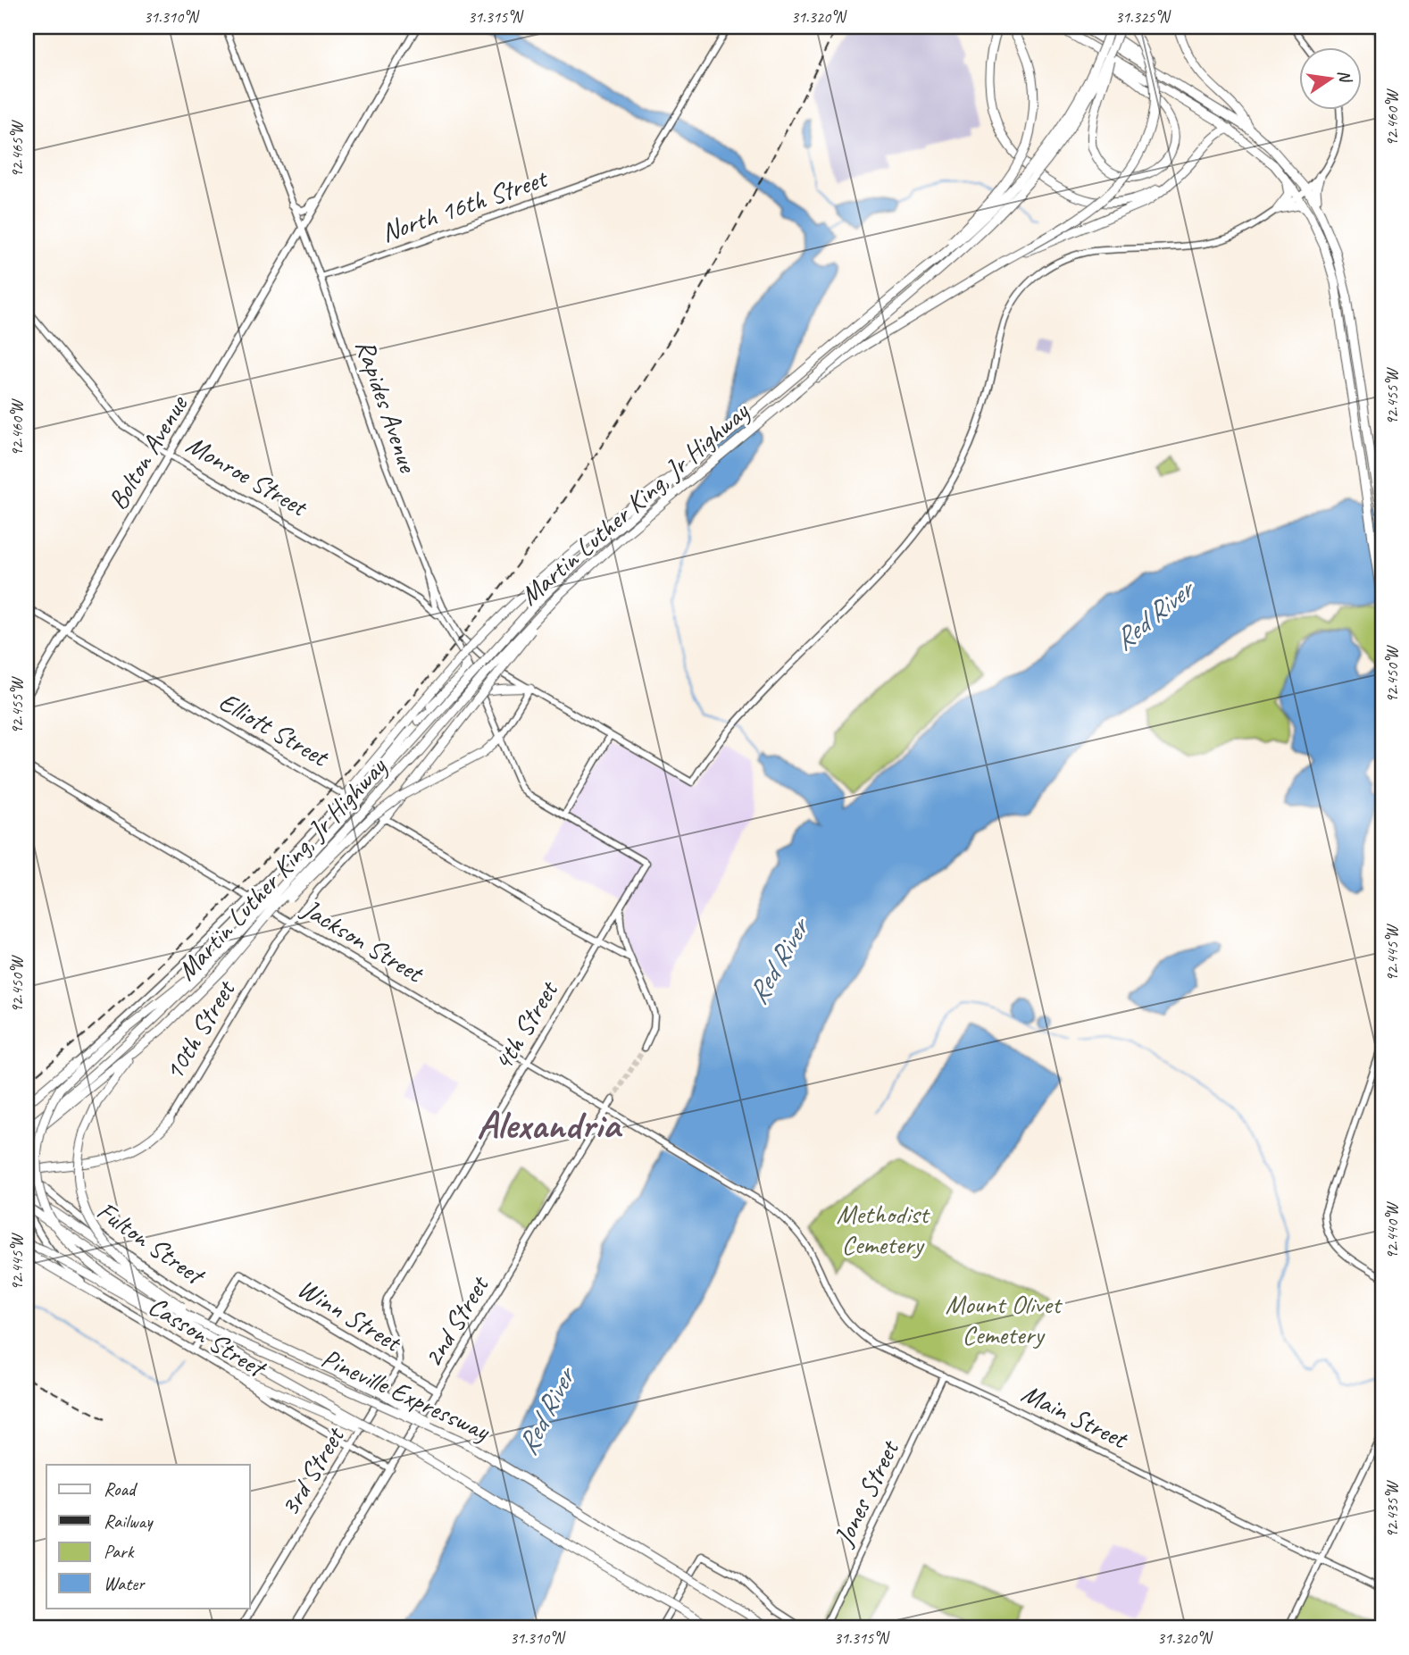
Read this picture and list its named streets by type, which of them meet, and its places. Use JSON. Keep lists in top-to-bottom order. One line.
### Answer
{"streets":{"highway":["Martin Luther King, Jr Highway","Pineville Expressway"],"main road":["North 16th Street","Rapides Avenue","Bolton Avenue","Monroe Street","Elliott Street","Jackson Street","4th Street","10th Street","Fulton Street","Winn Street","2nd Street","Casson Street","Main Street","3rd Street","Jones Street"]},"crossings":[["North 16th Street","Rapides Avenue"],["Rapides Avenue","Bolton Avenue"],["Rapides Avenue","Monroe Street"],["Rapides Avenue","4th Street"],["Bolton Avenue","Monroe Street"],["Bolton Avenue","Elliott Street"],["Elliott Street","4th Street"],["Elliott Street","10th Street"],["Jackson Street","4th Street"],["Jackson Street","10th Street"],["Jackson Street","2nd Street"],["Jackson Street","Main Street"],["4th Street","Winn Street"],["4th Street","3rd Street"],["Fulton Street","Winn Street"],["Winn Street","2nd Street"],["Winn Street","3rd Street"],["2nd Street","Casson Street"],["Casson Street","3rd Street"],["Main Street","Jones Street"]],"districts":["Alexandria"],"water":["Red River"],"parks":["Methodist Cemetery","Mount Olivet Cemetery"],"legend":["Road","Railway","Park","Water"],"north":"right","coordinates":["31.310°N","31.315°N","31.320°N","31.325°N","92.460°W","92.465°W","92.455°W","92.450°W","92.445°W","92.440°W","92.435°W"]}
